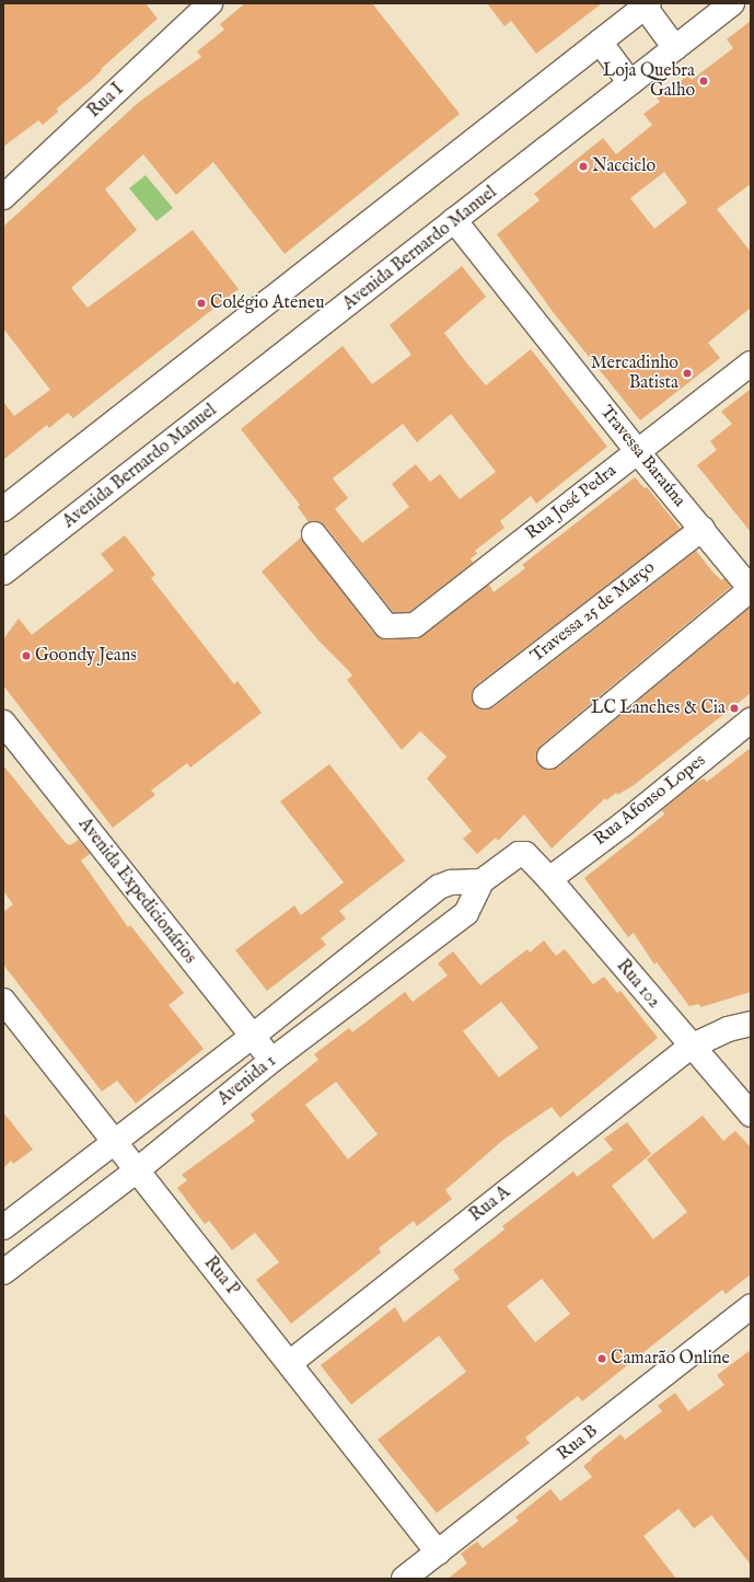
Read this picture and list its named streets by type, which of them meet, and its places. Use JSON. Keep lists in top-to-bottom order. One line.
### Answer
{"streets":{"street":["Rua I","Avenida Bernardo Manuel","Travessa Baraúna","Rua José Pedra","Travessa 25 de Março","Rua Afonso Lopes","Avenida Expedicionários","Rua 102","Avenida 1","Rua A","Rua P","Rua B"]},"crossings":[["Avenida Bernardo Manuel","Travessa Baraúna"],["Travessa Baraúna","Rua José Pedra"],["Travessa Baraúna","Travessa 25 de Março"],["Rua Afonso Lopes","Rua 102"],["Avenida Expedicionários","Avenida 1"],["Rua 102","Avenida 1"],["Rua 102","Rua A"],["Avenida 1","Rua P"],["Rua A","Rua P"],["Rua P","Rua B"]],"places":["Loja Quebra Galho","Nacciclo","Colégio Ateneu","Mercadinho Batista","Goondy Jeans","LC Lanches & Cia","Camarão Online"]}
